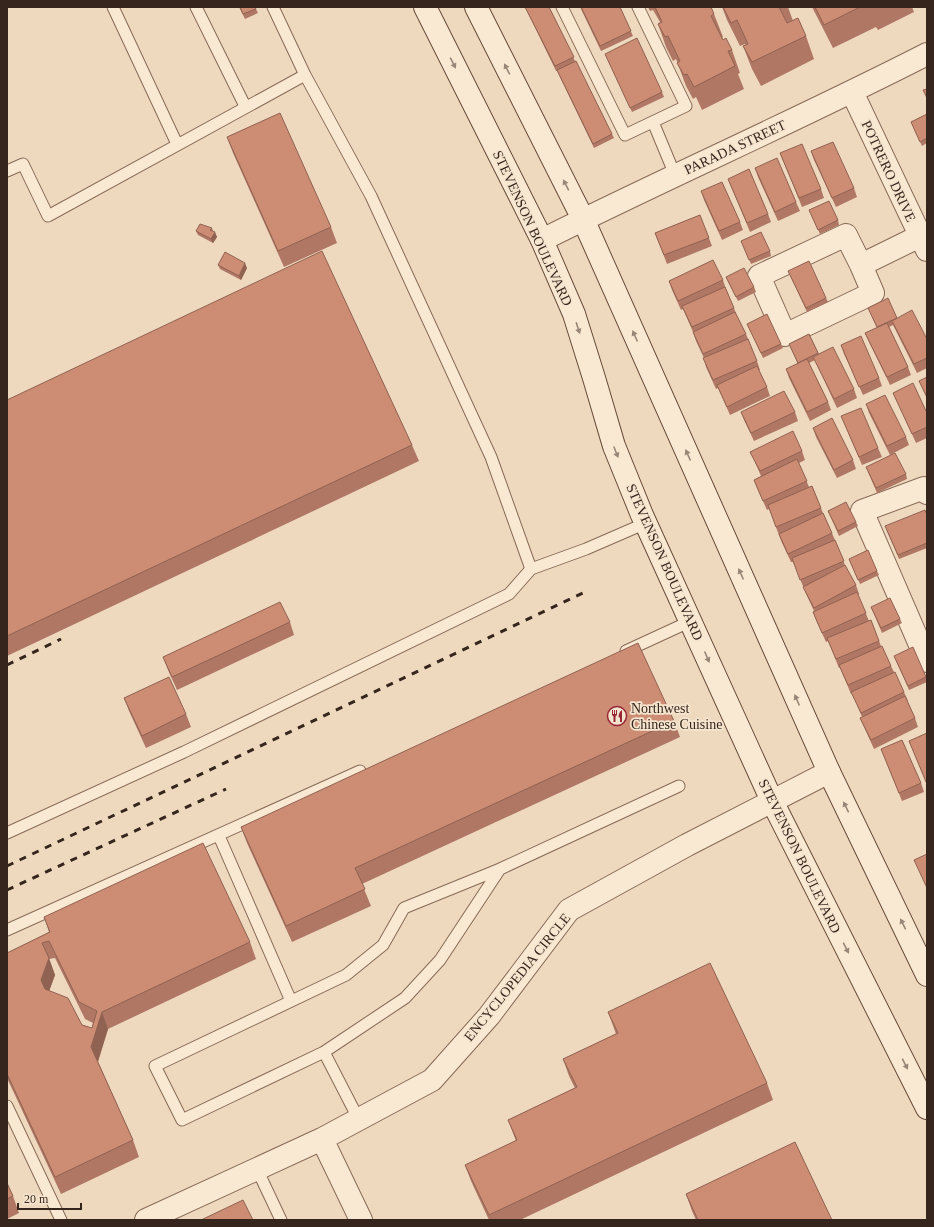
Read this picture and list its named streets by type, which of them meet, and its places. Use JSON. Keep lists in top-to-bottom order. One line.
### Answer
{"streets":{"main road":["PARADA STREET","POTRERO DRIVE","STEVENSON BOULEVARD","ENCYCLOPEDIA CIRCLE"]},"crossings":[["PARADA STREET","POTRERO DRIVE"],["PARADA STREET","STEVENSON BOULEVARD"],["STEVENSON BOULEVARD","ENCYCLOPEDIA CIRCLE"]],"places":{"restaurant":["Northwest Chinese Cuisine"]},"scale_bar":"20 m"}
